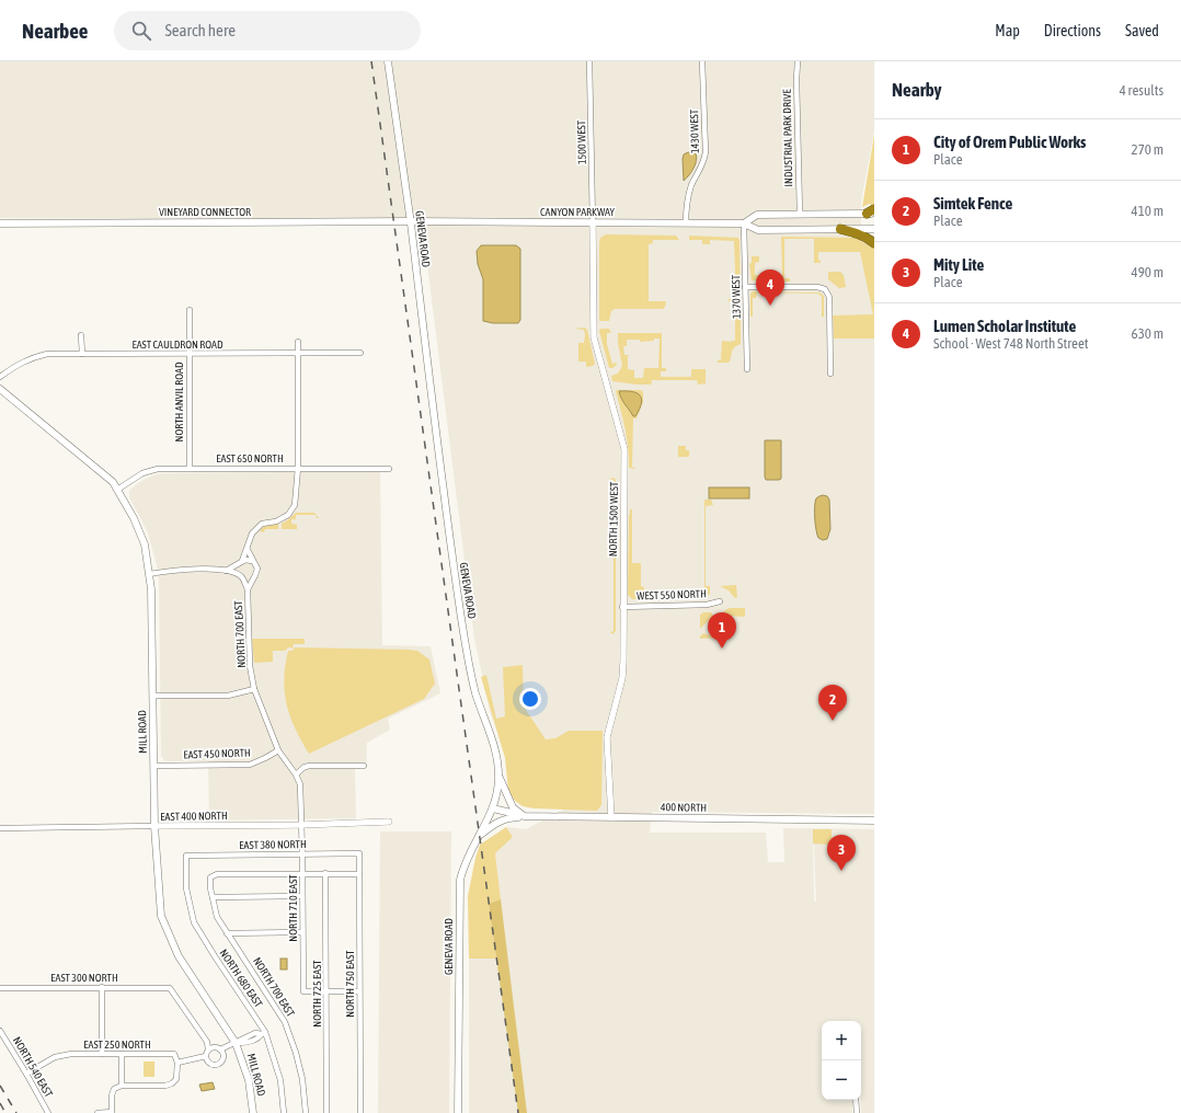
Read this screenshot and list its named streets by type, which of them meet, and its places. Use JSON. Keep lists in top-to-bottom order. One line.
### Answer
{"streets":{"main road":["VINEYARD CONNECTOR","CANYON PARKWAY","GENEVA ROAD","MILL ROAD","400 NORTH"],"street":["1430 WEST","INDUSTRIAL PARK DRIVE","1500 WEST","1370 WEST","EAST CAULDRON ROAD","NORTH ANVIL ROAD","EAST 650 NORTH","NORTH 1500 WEST","WEST 550 NORTH","NORTH 700 EAST","EAST 450 NORTH","EAST 400 NORTH","EAST 380 NORTH","NORTH 710 EAST","EAST 300 NORTH","NORTH 680 EAST","NORTH 750 EAST","NORTH 725 EAST","EAST 250 NORTH","NORTH 540 EAST"]},"crossings":[["1430 WEST","CANYON PARKWAY"],["INDUSTRIAL PARK DRIVE","CANYON PARKWAY"],["1500 WEST","CANYON PARKWAY"],["1500 WEST","NORTH 1500 WEST"],["VINEYARD CONNECTOR","CANYON PARKWAY"],["VINEYARD CONNECTOR","GENEVA ROAD"],["CANYON PARKWAY","GENEVA ROAD"],["CANYON PARKWAY","1370 WEST"],["CANYON PARKWAY","NORTH 1500 WEST"],["GENEVA ROAD","400 NORTH"],["EAST CAULDRON ROAD","NORTH ANVIL ROAD"],["NORTH ANVIL ROAD","EAST 650 NORTH"],["EAST 650 NORTH","MILL ROAD"],["NORTH 1500 WEST","WEST 550 NORTH"],["NORTH 1500 WEST","400 NORTH"],["NORTH 700 EAST","EAST 450 NORTH"],["NORTH 700 EAST","EAST 400 NORTH"],["NORTH 700 EAST","NORTH 710 EAST"],["MILL ROAD","EAST 450 NORTH"],["MILL ROAD","EAST 400 NORTH"],["EAST 400 NORTH","NORTH 710 EAST"],["EAST 380 NORTH","NORTH 710 EAST"],["EAST 380 NORTH","NORTH 680 EAST"],["EAST 380 NORTH","NORTH 750 EAST"],["NORTH 710 EAST","NORTH 725 EAST"],["EAST 250 NORTH","NORTH 540 EAST"]],"page":{"header":"Nearbee","search":"Search here","nav":["Map","Directions","Saved"],"heading":["Nearby","4 results"],"list":[{"mark":"1","name":"City of Orem Public Works","note":"Place","value":"270 m"},{"mark":"2","name":"Simtek Fence","note":"Place","value":"410 m"},{"mark":"3","name":"Mity Lite","note":"Place","value":"490 m"},{"mark":"4","name":"Lumen Scholar Institute","note":"School · West 748 North Street","value":"630 m"}],"pins":["4","1","2","3"],"map_buttons":["+","−"]}}
